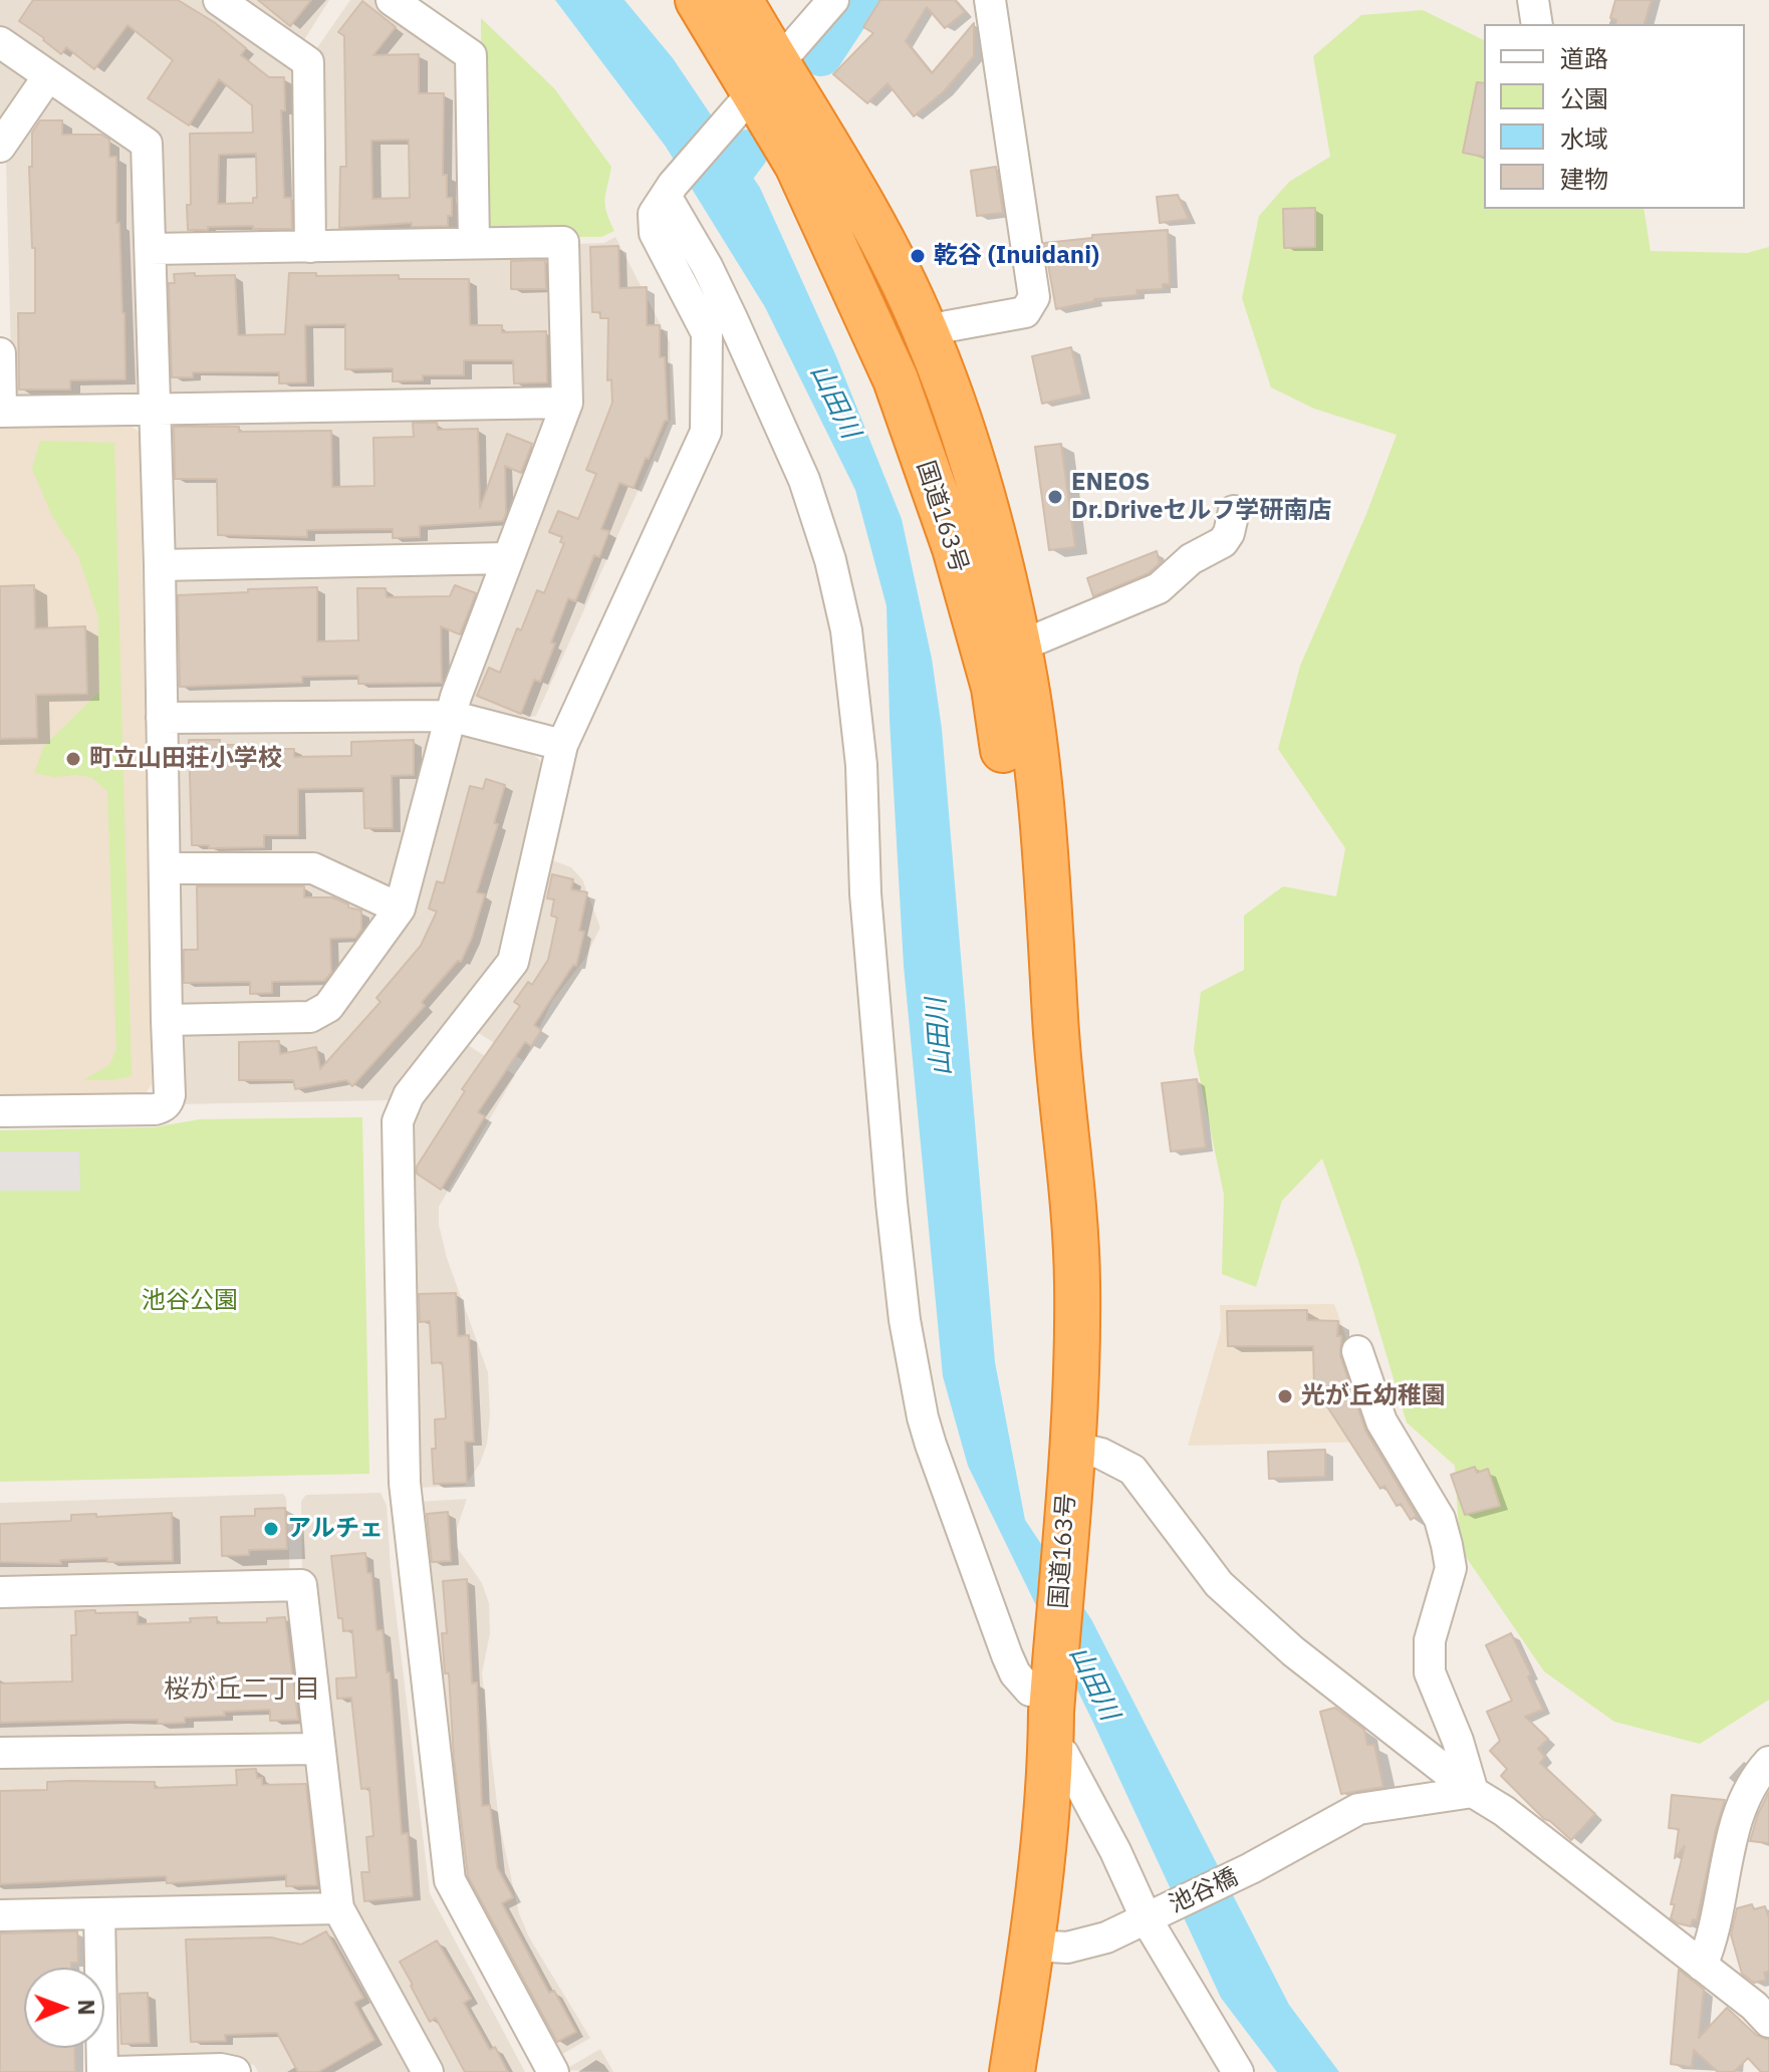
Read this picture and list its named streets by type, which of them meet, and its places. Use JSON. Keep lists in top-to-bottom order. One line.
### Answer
{"streets":{"highway":["国道163号"],"street":["池谷橋"]},"crossings":[["国道163号","池谷橋"]],"districts":["桜が丘二丁目"],"water":["山田川"],"parks":["池谷公園"],"places":["乾谷 (Inuidani)","ENEOS Dr.Driveセルフ学研南店","町立山田荘小学校","光が丘幼稚園","アルチェ"],"legend":["道路","公園","水域","建物"],"north":"right"}
